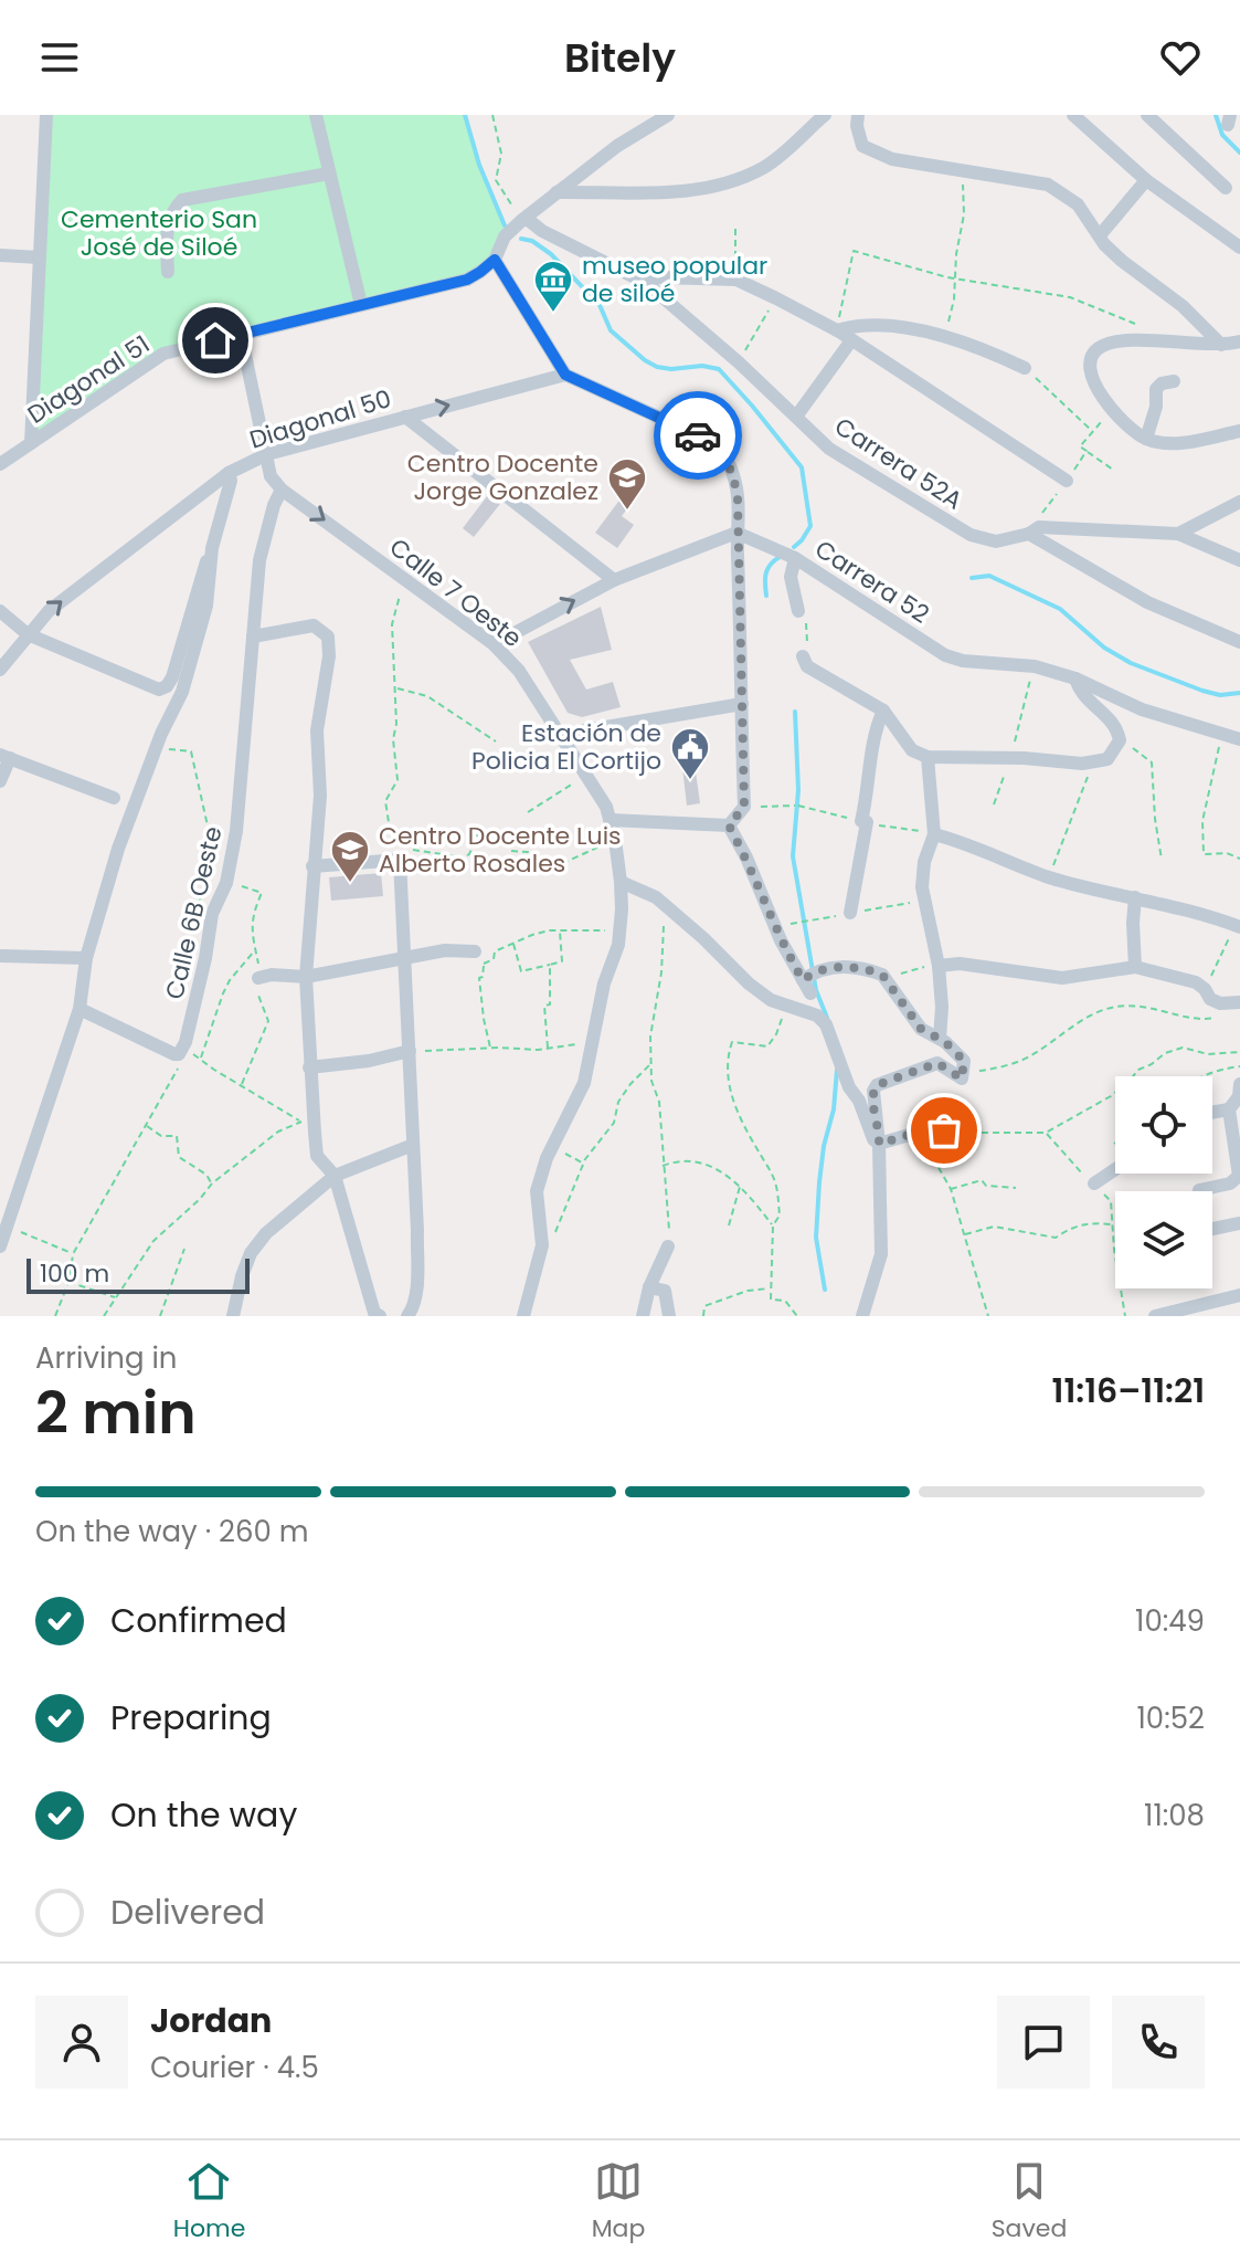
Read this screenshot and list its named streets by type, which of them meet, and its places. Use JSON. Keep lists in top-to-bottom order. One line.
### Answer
{"streets":{"street":["Diagonal 51","Diagonal 50","Carrera 52A","Carrera 52","Calle 7 Oeste","Calle 6B Oeste"]},"crossings":[["Diagonal 51","Carrera 52A"],["Calle 7 Oeste","Calle 6B Oeste"]],"one_way":["Diagonal 50"],"parks":["Cementerio San José de Siloé"],"places":{"museum":["museo popular de siloé"],"school or university":["Centro Docente Jorge Gonzalez","Centro Docente Luis Alberto Rosales"],"public building":["Estación de Policia El Cortijo"]},"scale_bar":"100 m","page":{"header":"Bitely","scale":"100 m","heading":["2 min","Arriving in","11:16–11:21"],"panel":["Jordan","Courier · 4.5"],"bar":"On the way · 260 m","list":[["Confirmed","10:49"],["Preparing","10:52"],["On the way","11:08"],"Delivered"],"tabs":["Home","Map","Saved"]}}
